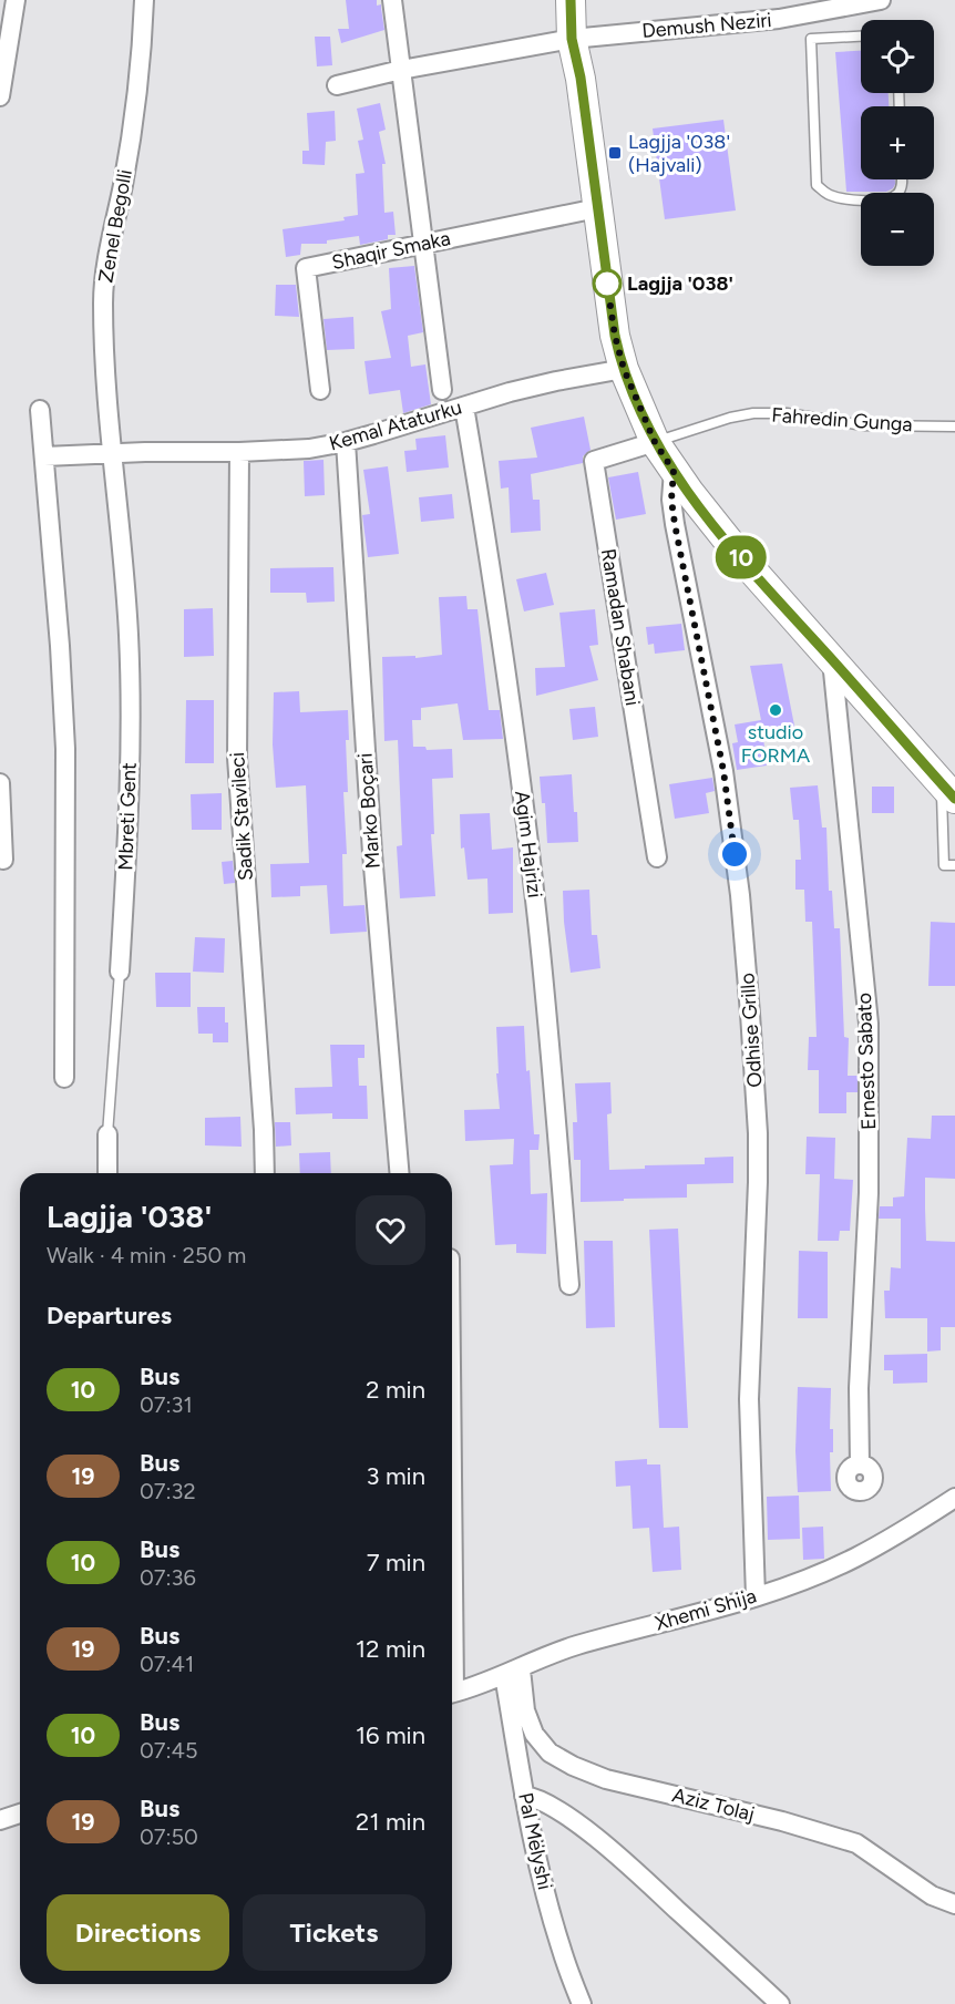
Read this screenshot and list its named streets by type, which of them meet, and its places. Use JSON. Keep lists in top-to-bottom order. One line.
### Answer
{"streets":{"street":["Demush Neziri","Zenel Begolli","Shaqir Smaka","Kemal Ataturku","Ramadan Shabani","Marko Boçari","Mbreti Gent","Sadik Stavileci","Agim Hajrizi","Odhise Grillo","Ernesto Sabato","Xhemi Shija","Aziz Tolaj","Pal Mëlyshi"],"lane":["Fahredin Gunga"]},"crossings":[["Zenel Begolli","Kemal Ataturku"],["Zenel Begolli","Mbreti Gent"],["Fahredin Gunga","Ramadan Shabani"],["Kemal Ataturku","Marko Boçari"],["Kemal Ataturku","Mbreti Gent"],["Kemal Ataturku","Sadik Stavileci"],["Kemal Ataturku","Agim Hajrizi"],["Odhise Grillo","Xhemi Shija"],["Xhemi Shija","Aziz Tolaj"],["Xhemi Shija","Pal Mëlyshi"],["Aziz Tolaj","Pal Mëlyshi"]],"places":{"transit":["Lagjja '038' (Hajvali)"],"other":["Lagjja '038'","studio FORMA"]},"lines":["bus line 10"],"page":{"on_map":"10","map_buttons":["+","−"],"heading":[["Lagjja '038'","Walk · 4 min · 250 m"],"Departures"],"list":[{"mark":"10","name":"Bus","note":"07:31","value":"2 min"},{"mark":"19","name":"Bus","note":"07:32","value":"3 min"},{"mark":"10","name":"Bus","note":"07:36","value":"7 min"},{"mark":"19","name":"Bus","note":"07:41","value":"12 min"},{"mark":"10","name":"Bus","note":"07:45","value":"16 min"},{"mark":"19","name":"Bus","note":"07:50","value":"21 min"}],"buttons":["Directions","Tickets"]}}
